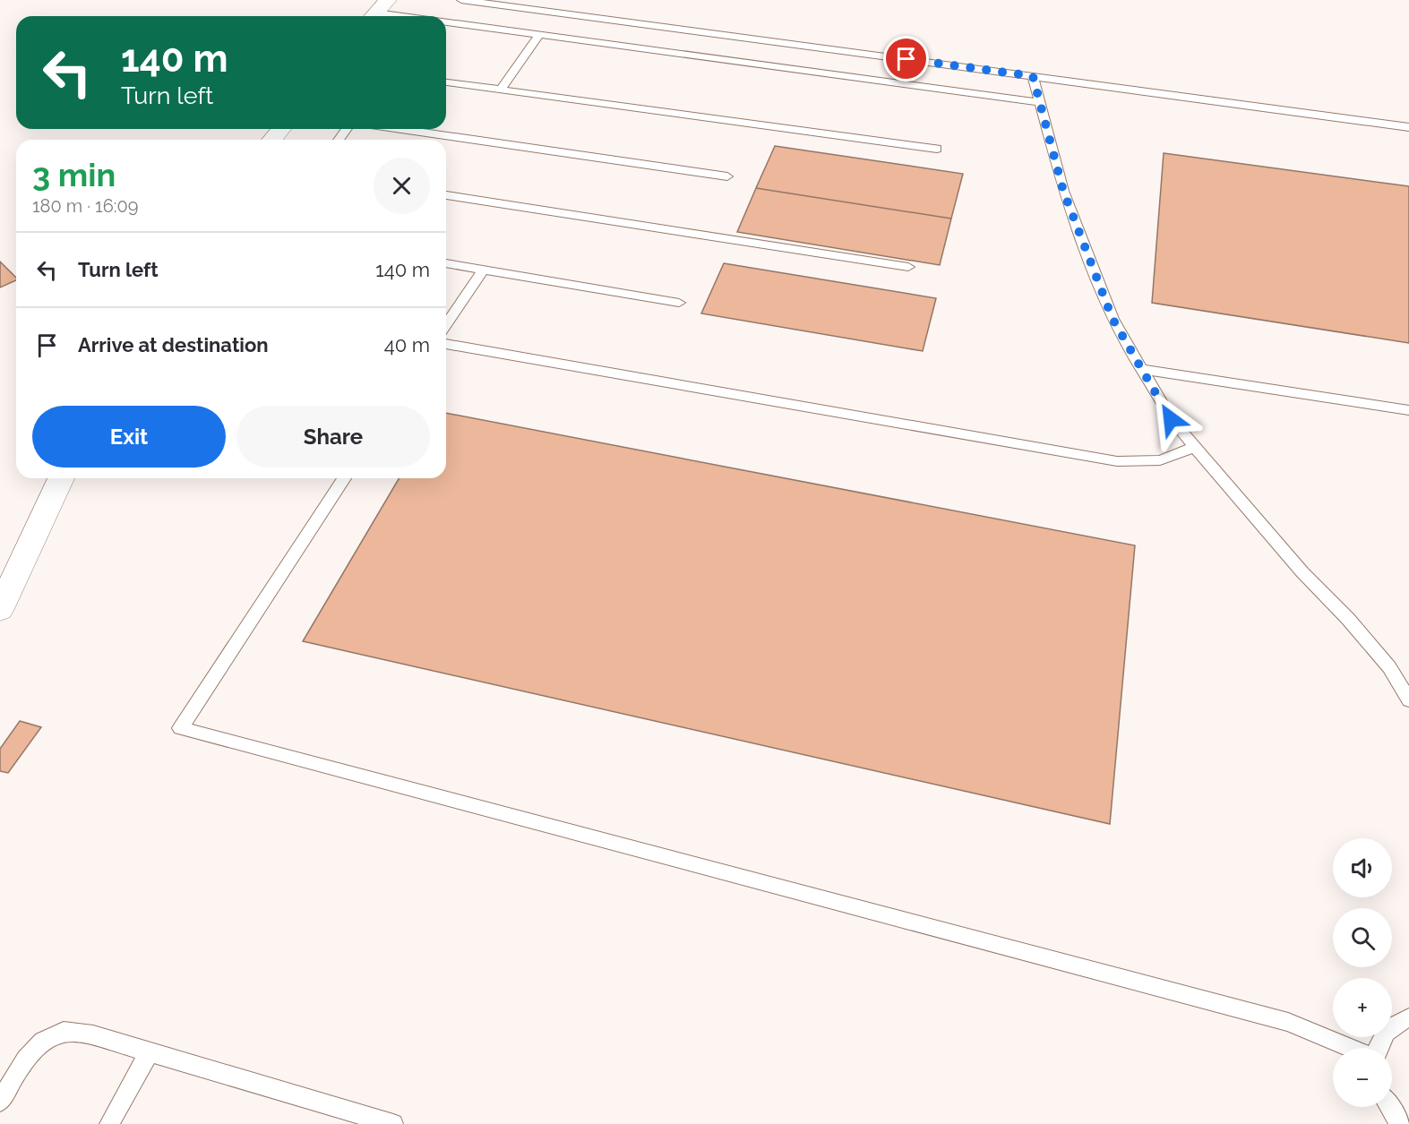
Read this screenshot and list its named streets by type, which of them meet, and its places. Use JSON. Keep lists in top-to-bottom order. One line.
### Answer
{"page":{"turn":["140 m","Turn left"],"heading":["3 min","180 m · 16:09"],"list":[{"name":"Turn left","value":"140 m"},{"name":"Arrive at destination","value":"40 m"}],"buttons":["Exit","Share"],"map_buttons":["+","−"]}}
